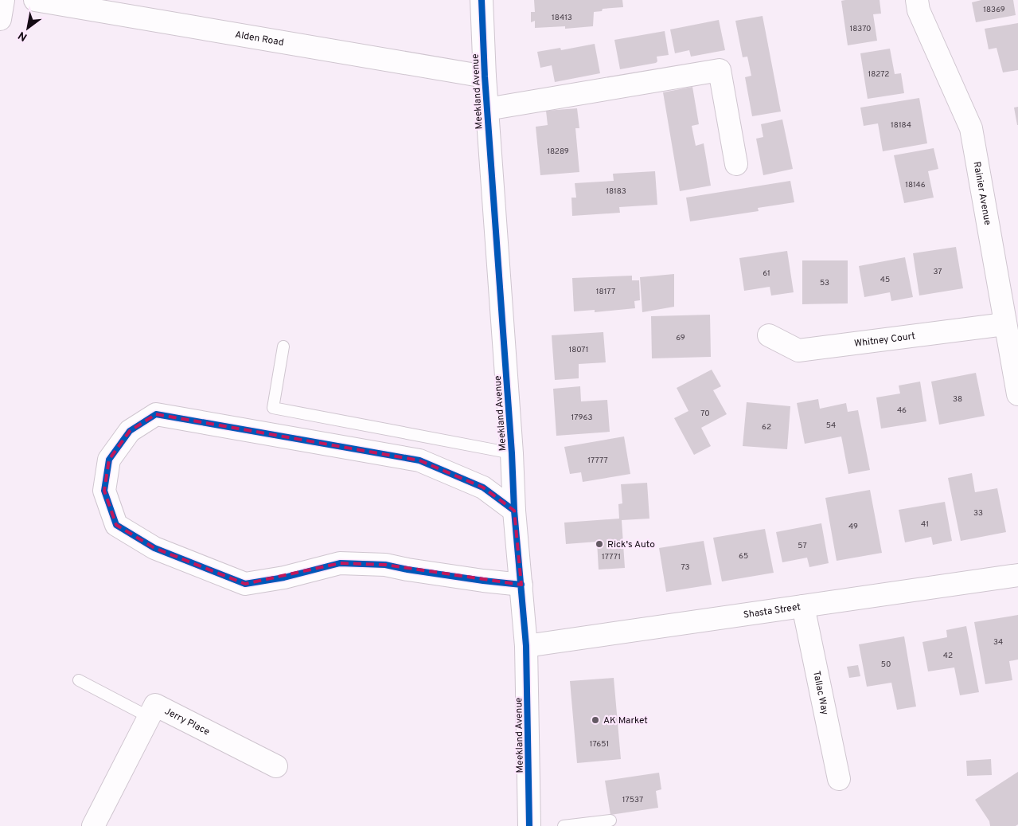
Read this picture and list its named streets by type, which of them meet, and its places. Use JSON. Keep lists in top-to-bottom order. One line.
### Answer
{"streets":{"street":["Alden Road","Meekland Avenue","Rainier Avenue","Whitney Court","Shasta Street","Tallac Way","Jerry Place"]},"crossings":[["Alden Road","Meekland Avenue"],["Meekland Avenue","Shasta Street"],["Rainier Avenue","Whitney Court"],["Shasta Street","Tallac Way"]],"places":["Rick's Auto","AK Market"],"house_numbers":["18369","18413","18370","18272","18184","18289","18146","18183","37","61","45","53","18177","69","18071","38","46","70","17963","54","62","17777","33","41","49","57","65","17771","73","34","42","50","17651","17537"],"north":"bottom left"}
